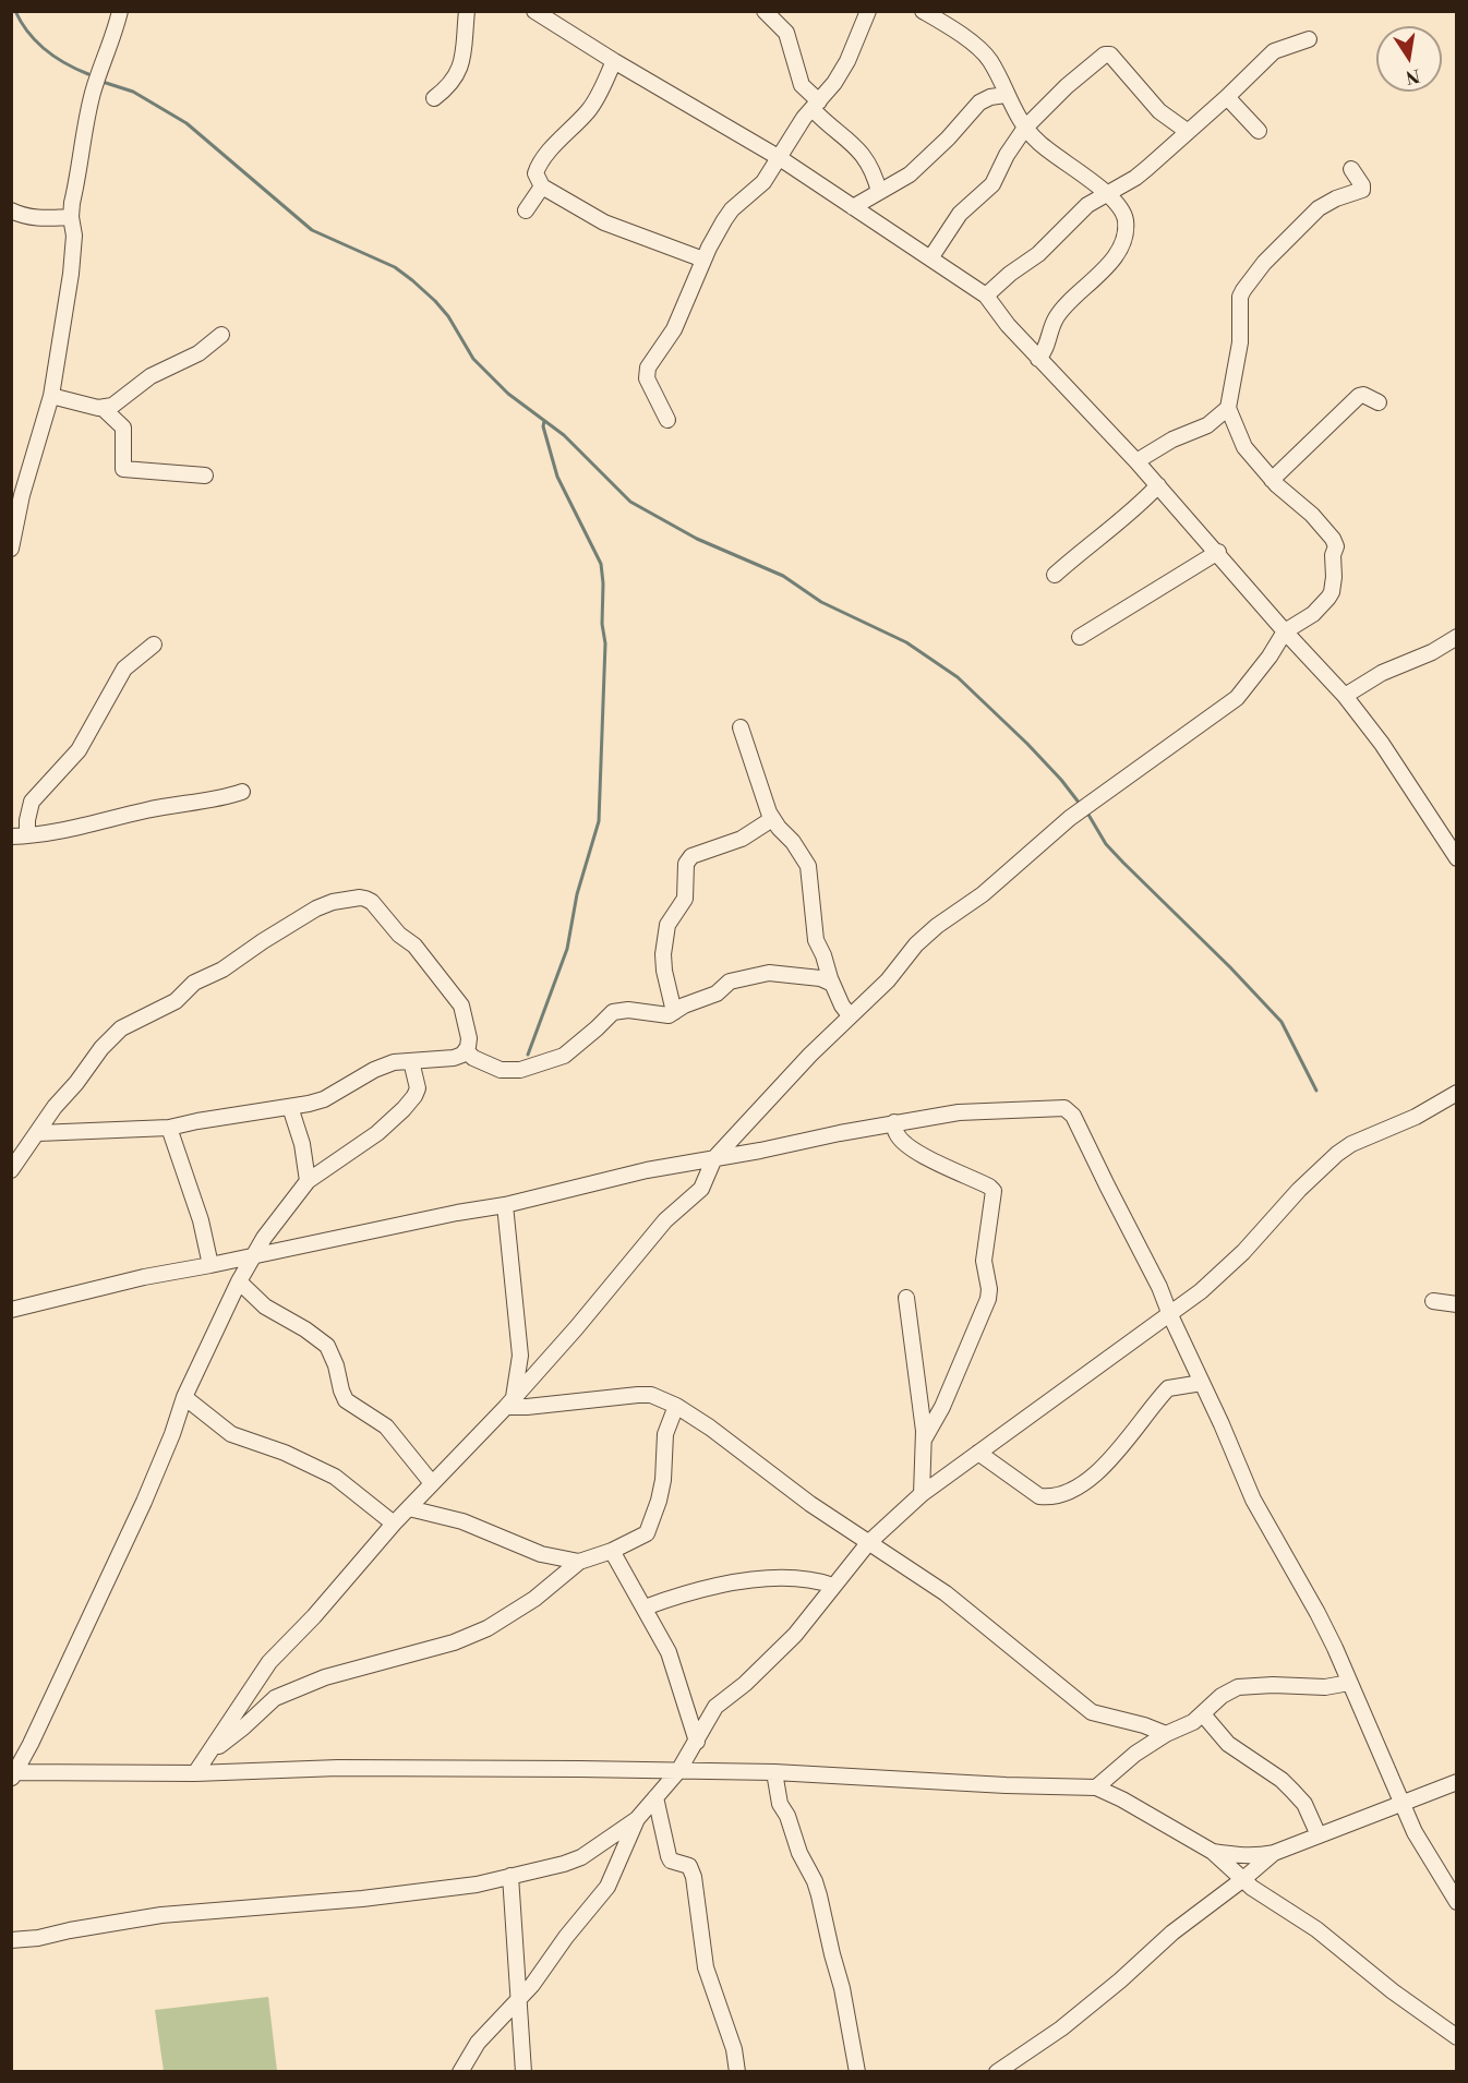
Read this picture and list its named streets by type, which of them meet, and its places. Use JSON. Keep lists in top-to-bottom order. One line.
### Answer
{"north":"bottom"}
